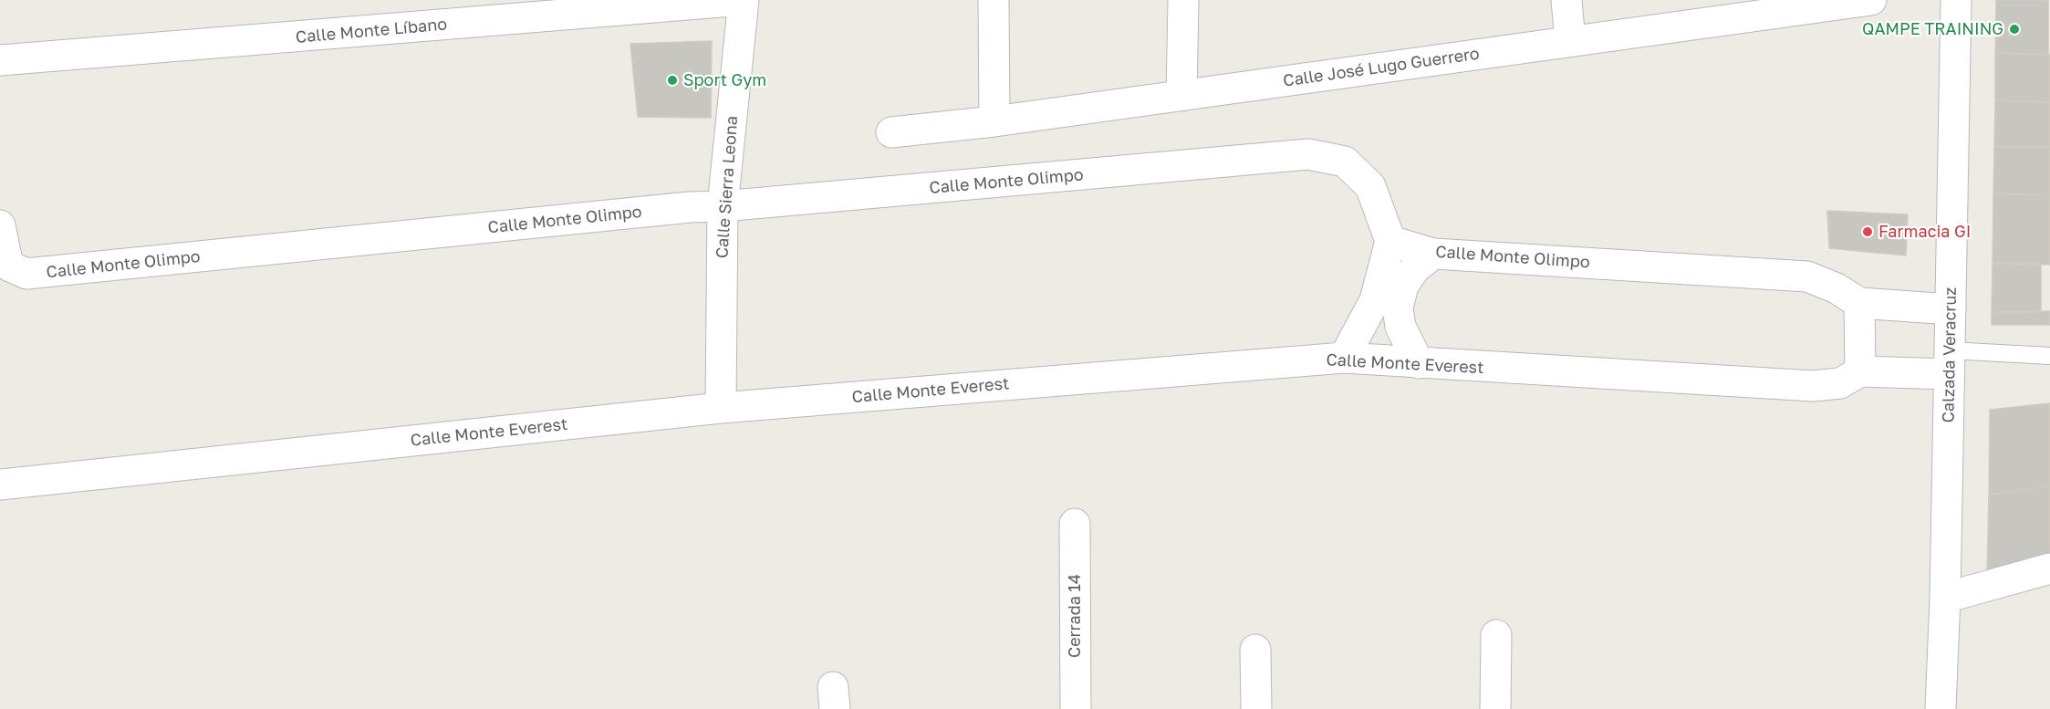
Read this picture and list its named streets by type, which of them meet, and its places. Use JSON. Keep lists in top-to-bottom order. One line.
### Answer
{"streets":{"street":["Calle Monte Líbano","Calle José Lugo Guerrero","Calle Monte Olimpo","Calle Sierra Leona","Calzada Veracruz","Calle Monte Everest","Cerrada 14"]},"crossings":[["Calle Monte Líbano","Calle Sierra Leona"],["Calle Monte Olimpo","Calle Sierra Leona"],["Calle Monte Olimpo","Calzada Veracruz"],["Calle Sierra Leona","Calle Monte Everest"],["Calzada Veracruz","Calle Monte Everest"]],"places":["QAMPE TRAINING","Sport Gym","Farmacia GI"]}
